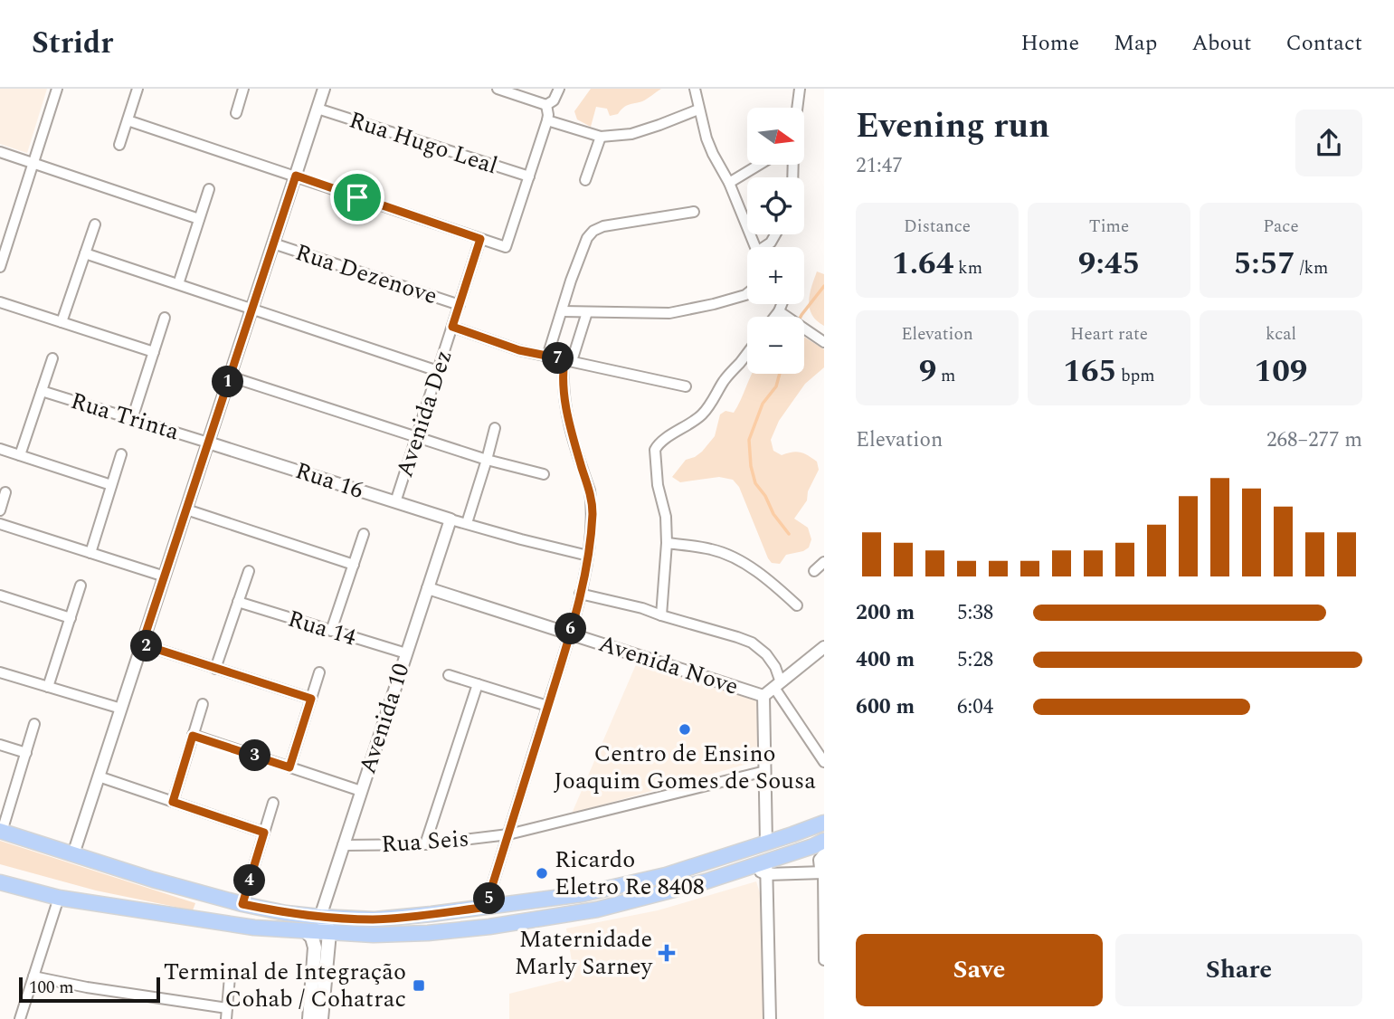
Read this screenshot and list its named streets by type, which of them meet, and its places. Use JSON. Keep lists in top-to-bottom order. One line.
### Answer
{"streets":{"street":["Rua Hugo Leal","Rua Dezenove","Avenida Dez","Rua Trinta","Rua 16","Rua 14","Avenida Nove","Avenida 10","Rua Seis"]},"crossings":[["Rua Dezenove","Avenida Dez"],["Avenida Dez","Rua 16"],["Rua Trinta","Rua 16"],["Rua 16","Avenida 10"],["Rua 14","Avenida 10"],["Avenida Nove","Avenida 10"],["Avenida 10","Rua Seis"]],"places":{"other":["Centro de Ensino Joaquim Gomes de Sousa","Ricardo Eletro Re 8408"],"health":["Maternidade Marly Sarney"],"transit":["Terminal de Integração Cohab / Cohatrac"]},"scale_bar":"100 m","north":"right","page":{"header":"Stridr","nav":["Home","Map","About","Contact"],"heading":["Evening run","21:47"],"map_buttons":["+","−"],"stats":[["Distance","1.64 km"],["Time","9:45"],["Pace","5:57 /km"],["Elevation","9 m"],["Heart rate","165 bpm"],["kcal","109"]],"pins":["7","1","6","2","3","4","5"],"chart":["Elevation","268–277 m"],"list":[{"name":"200 m","note":"5:38"},{"name":"400 m","note":"5:28"},{"name":"600 m","note":"6:04"}],"buttons":["Save","Share"],"scale":"100 m"}}
